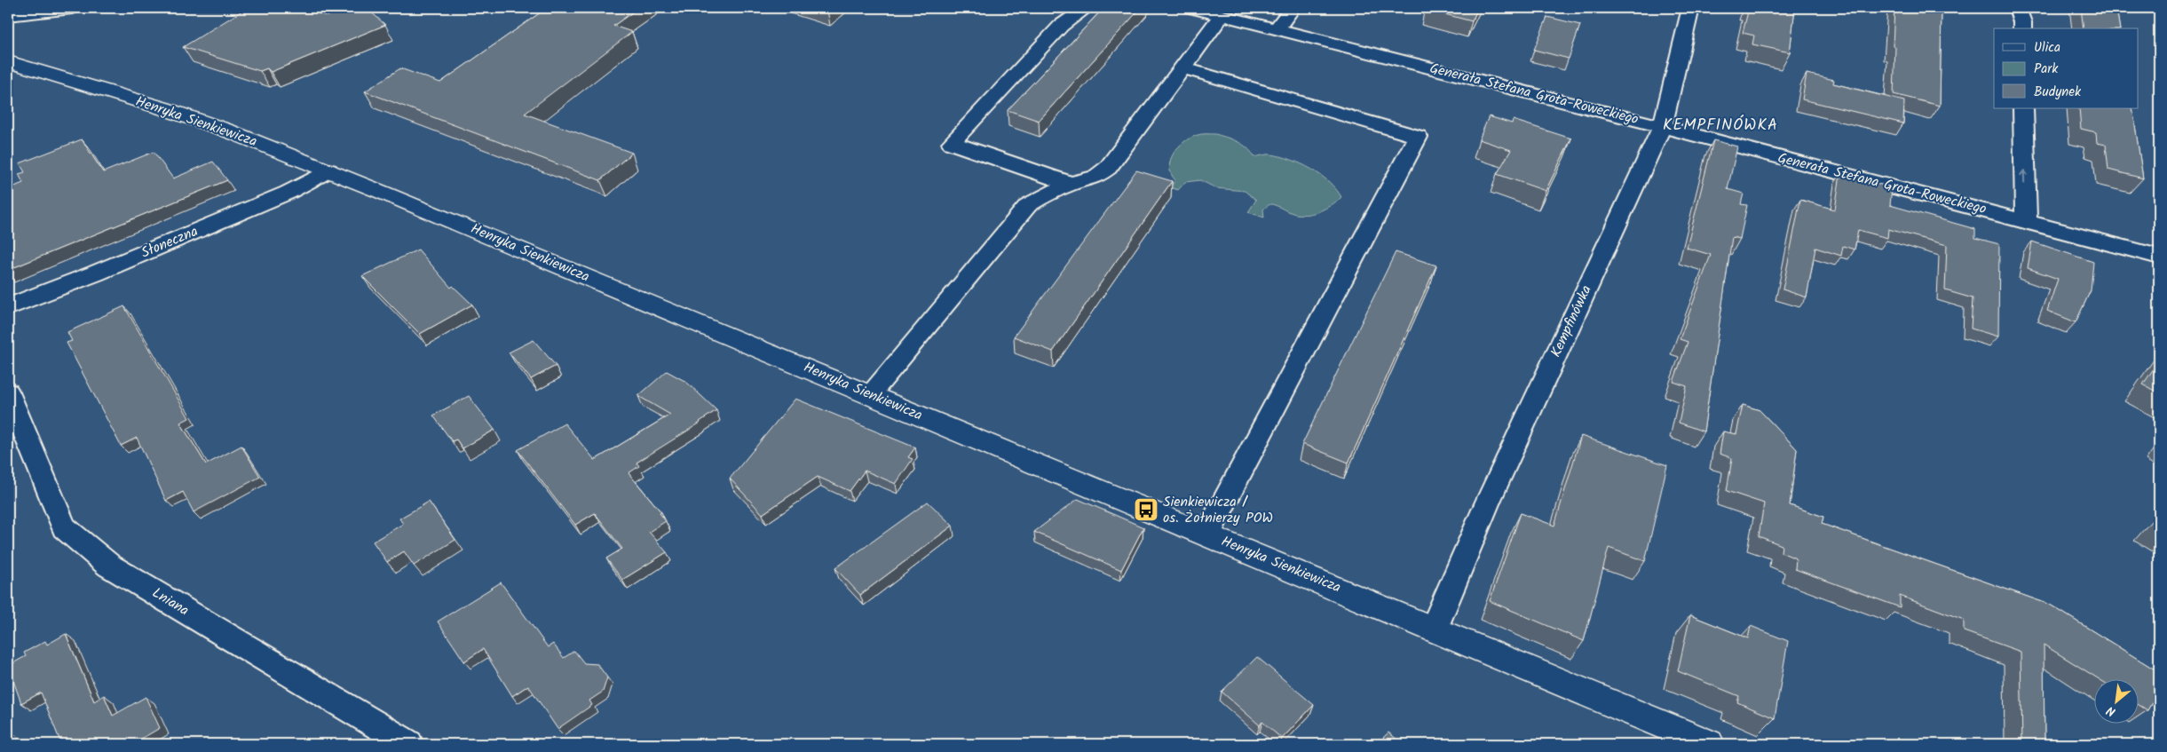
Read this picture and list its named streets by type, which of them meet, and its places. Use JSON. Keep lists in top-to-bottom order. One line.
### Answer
{"streets":{"street":["Generała Stefana Grota-Roweckiego","Henryka Sienkiewicza","Słoneczna","Kempfinówka","Lniana"]},"crossings":[["Generała Stefana Grota-Roweckiego","Kempfinówka"],["Henryka Sienkiewicza","Słoneczna"],["Henryka Sienkiewicza","Kempfinówka"]],"districts":["KEMPFINÓWKA"],"places":{"bus stop":["Sienkiewicza / os. Żołnierzy POW"]},"legend":["Ulica","Park","Budynek"],"north":"bottom left"}
